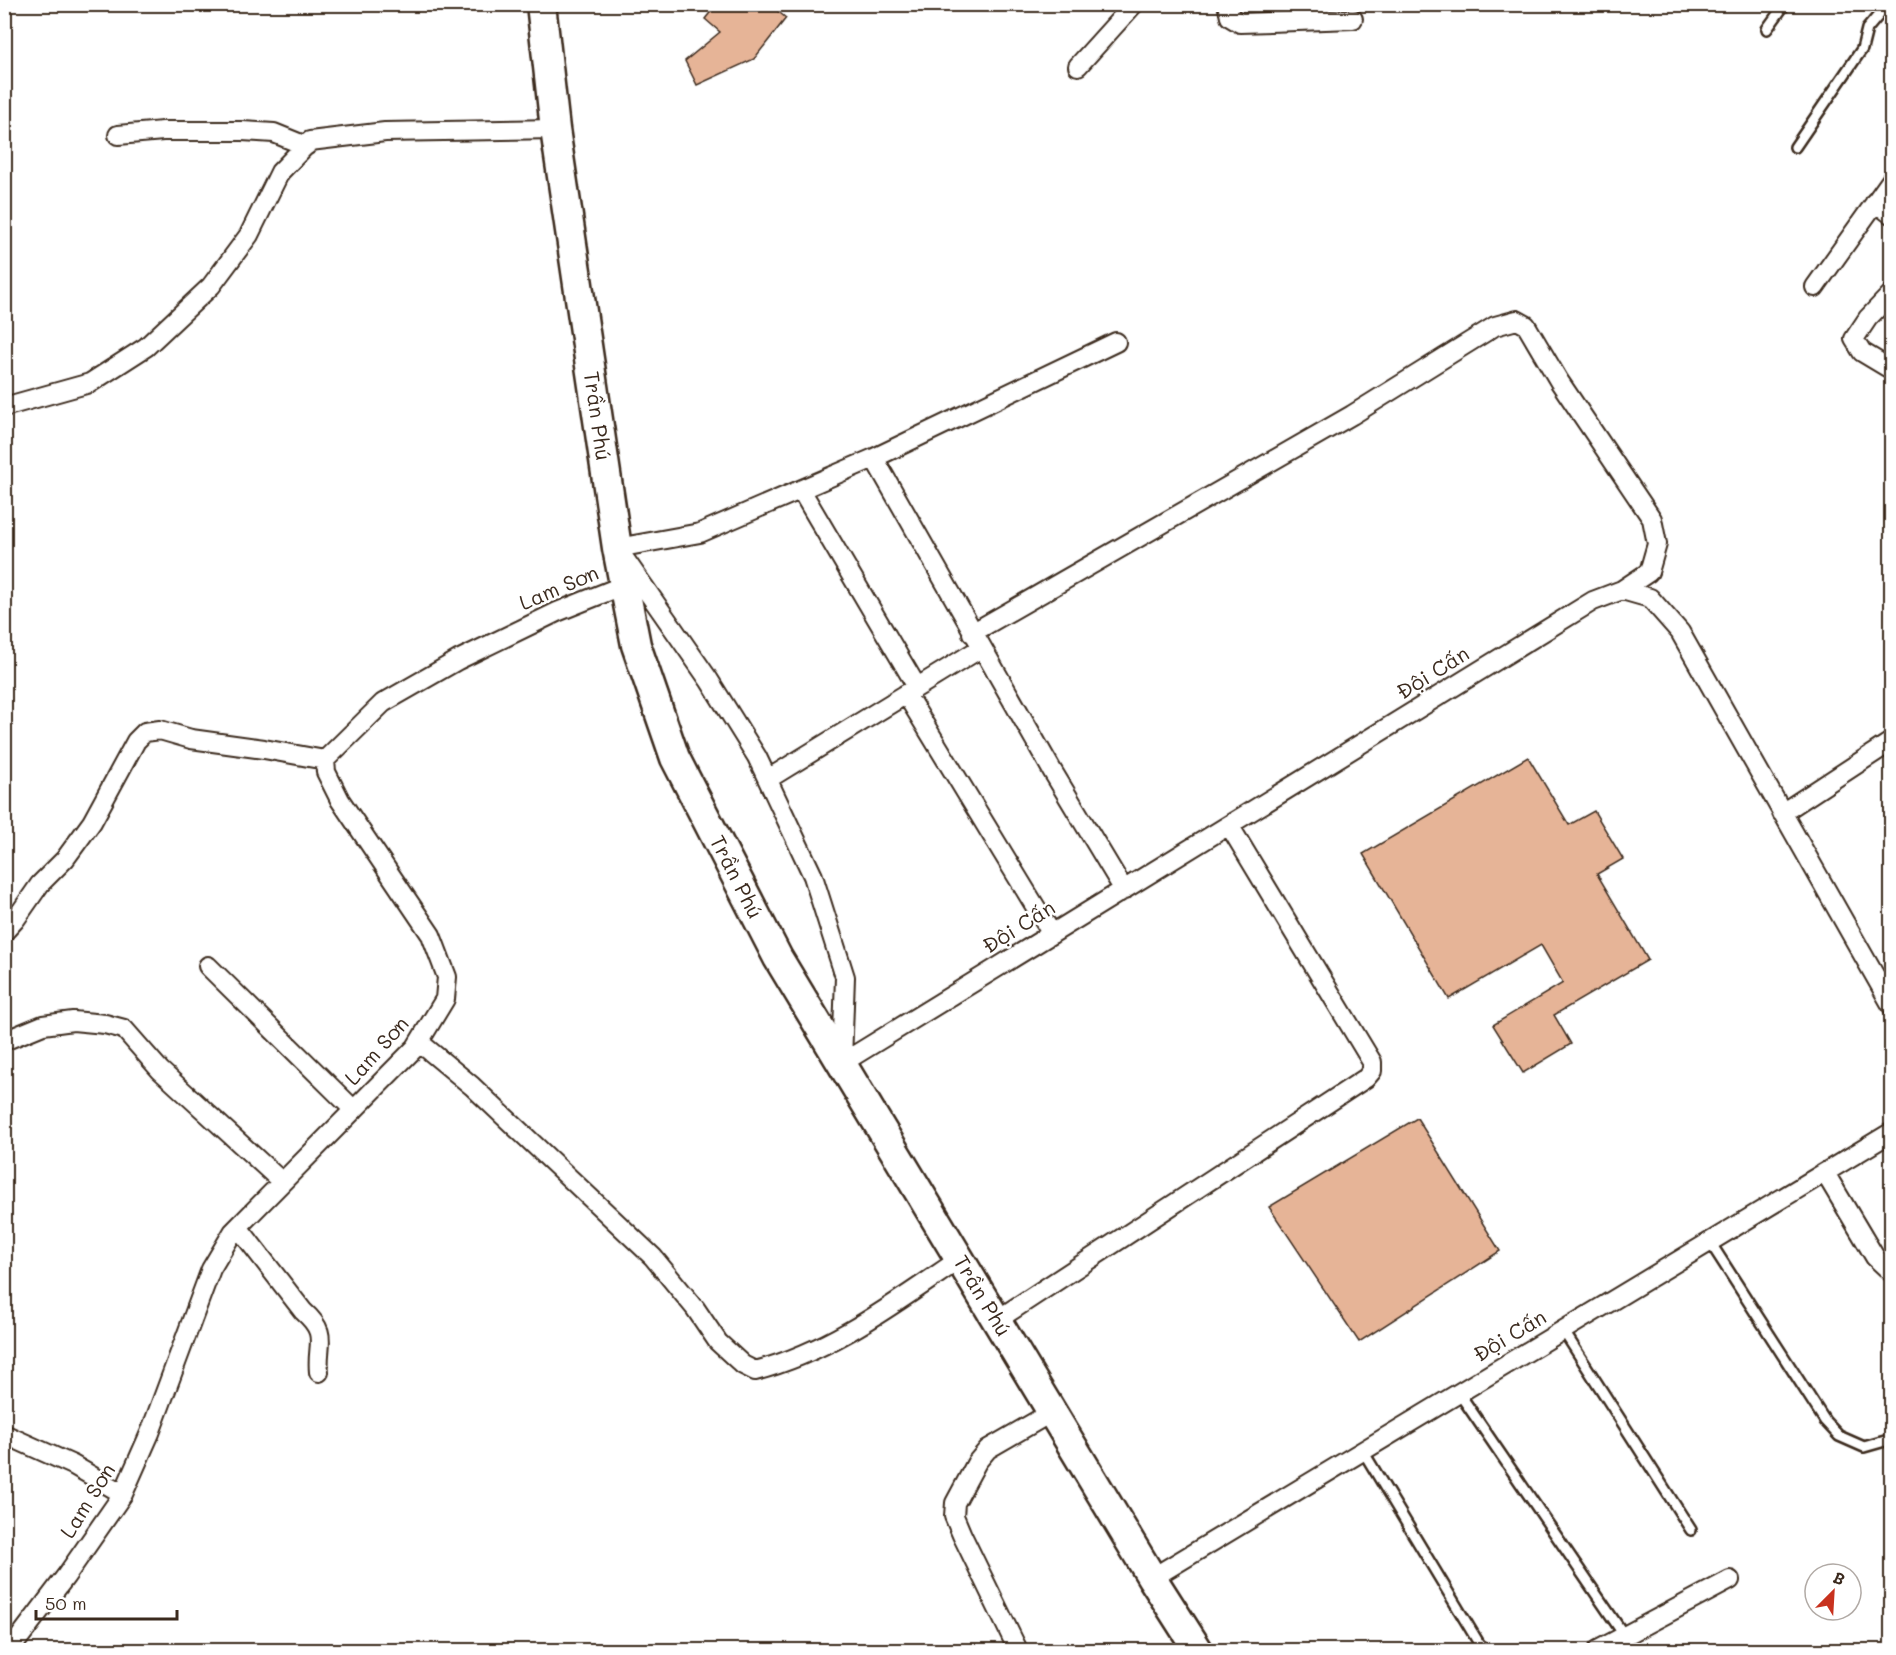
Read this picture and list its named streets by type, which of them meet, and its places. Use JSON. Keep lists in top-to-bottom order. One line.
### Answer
{"streets":{"highway":["Trần Phú"],"street":["Lam Sơn","Đội Cấn"]},"crossings":[["Trần Phú","Lam Sơn"],["Trần Phú","Đội Cấn"]],"scale_bar":"50 m","north":"top right"}
